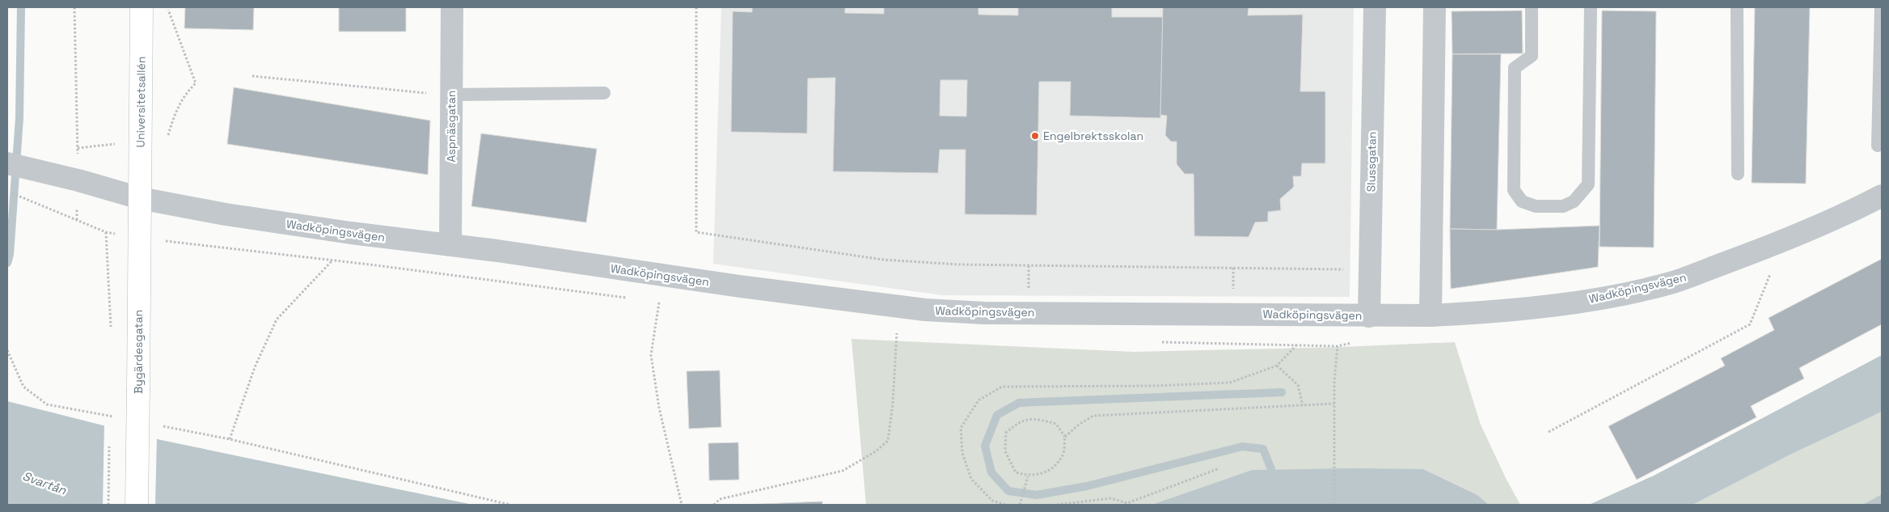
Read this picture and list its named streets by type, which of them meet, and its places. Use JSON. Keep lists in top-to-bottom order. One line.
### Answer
{"streets":{"street":["Universitetsallén","Aspnäsgatan","Slussgatan","Wadköpingsvägen","Bygärdesgatan"]},"crossings":[["Universitetsallén","Wadköpingsvägen"],["Universitetsallén","Bygärdesgatan"],["Aspnäsgatan","Wadköpingsvägen"],["Slussgatan","Wadköpingsvägen"],["Wadköpingsvägen","Bygärdesgatan"]],"water":["Svartån"],"places":["Engelbrektsskolan"]}
